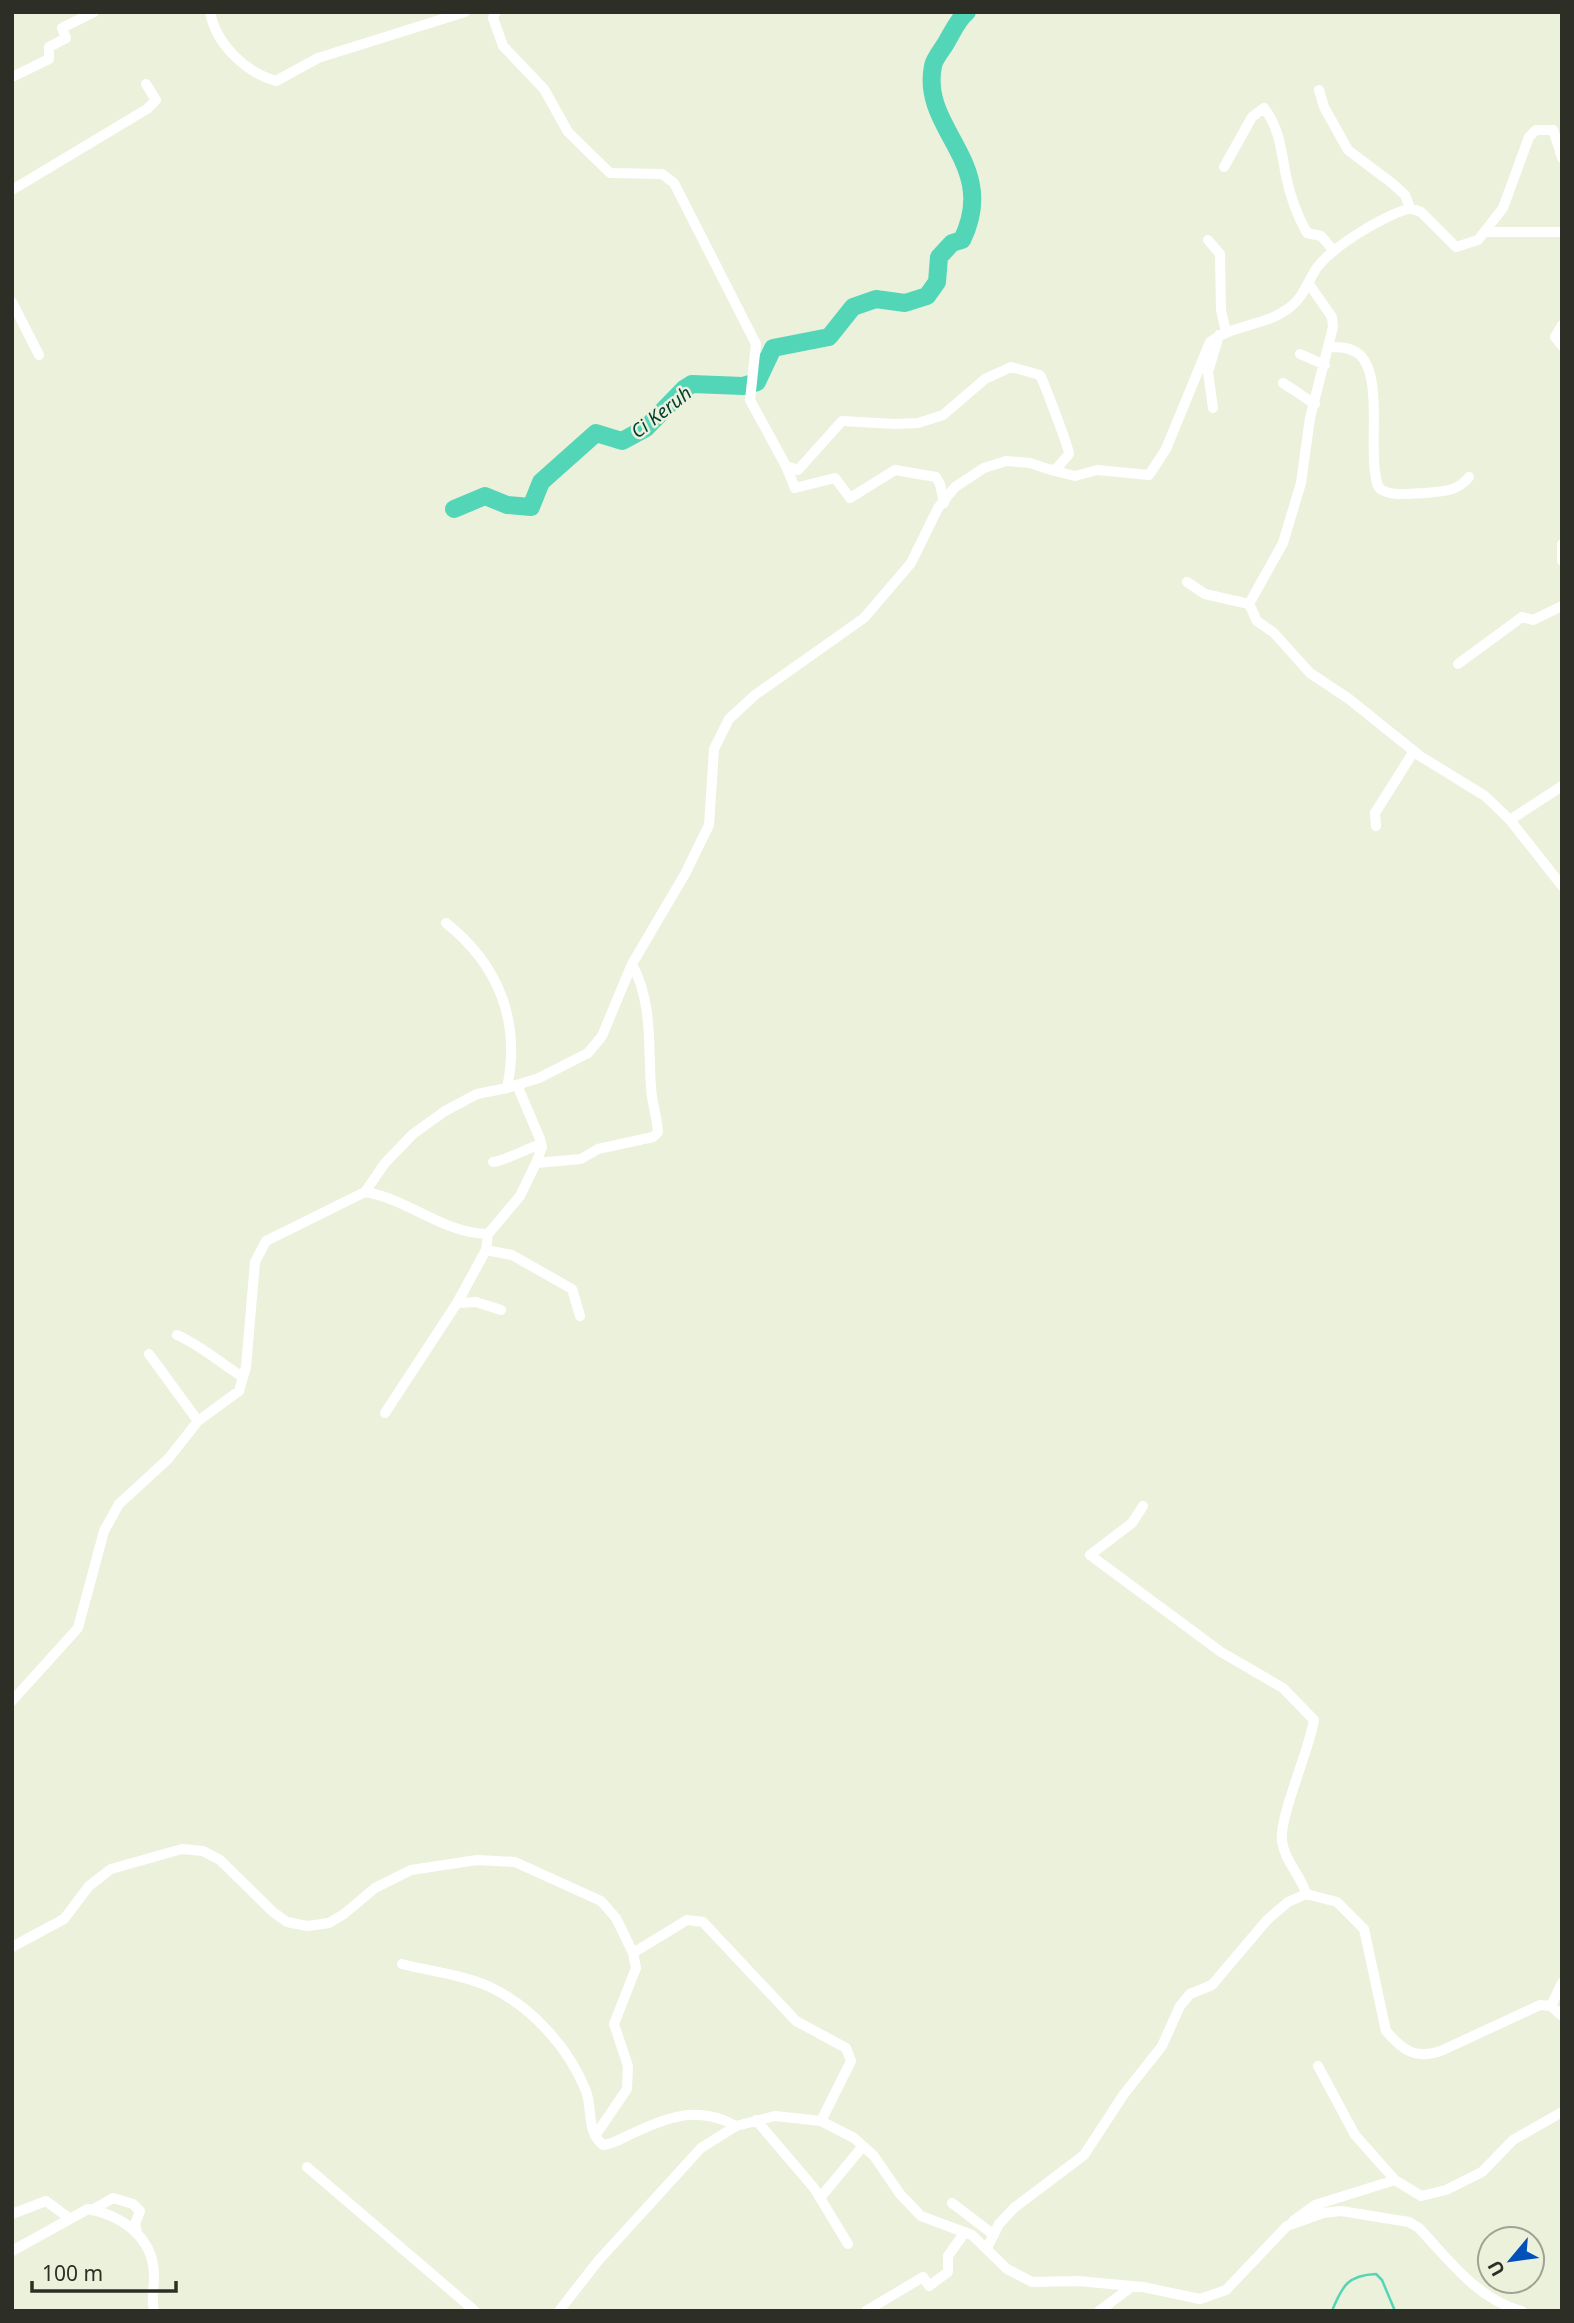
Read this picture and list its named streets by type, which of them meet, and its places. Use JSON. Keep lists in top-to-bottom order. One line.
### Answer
{"water":["Ci Keruh"],"scale_bar":"100 m","north":"bottom left"}
